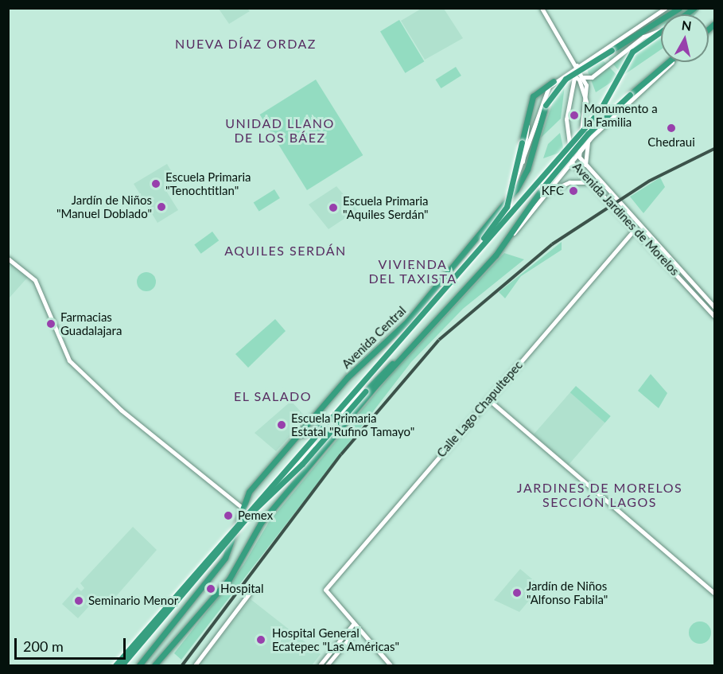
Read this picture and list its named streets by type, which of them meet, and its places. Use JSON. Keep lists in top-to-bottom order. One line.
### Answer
{"streets":{"highway":["Avenida Central"],"main road":["Avenida Jardines de Morelos","Calle Lago Chapultepec"]},"crossings":[["Avenida Jardines de Morelos","Calle Lago Chapultepec"]],"districts":["NUEVA DÍAZ ORDAZ","UNIDAD LLANO DE LOS BÁEZ","AQUILES SERDÁN","VIVIENDA DEL TAXISTA","EL SALADO","JARDINES DE MORELOS SECCIÓN LAGOS"],"places":["Monumento a la Familia","Chedraui","Escuela Primaria \"Tenochtitlan\"","KFC","Jardín de Niños \"Manuel Doblado\"","Escuela Primaria \"Aquiles Serdán\"","Farmacias Guadalajara","Escuela Primaria Estatal \"Rufino Tamayo\"","Pemex","Hospital","Jardín de Niños \"Alfonso Fabila\"","Seminario Menor","Hospital General Ecatepec \"Las Américas\""],"scale_bar":"200 m","north":"top"}
